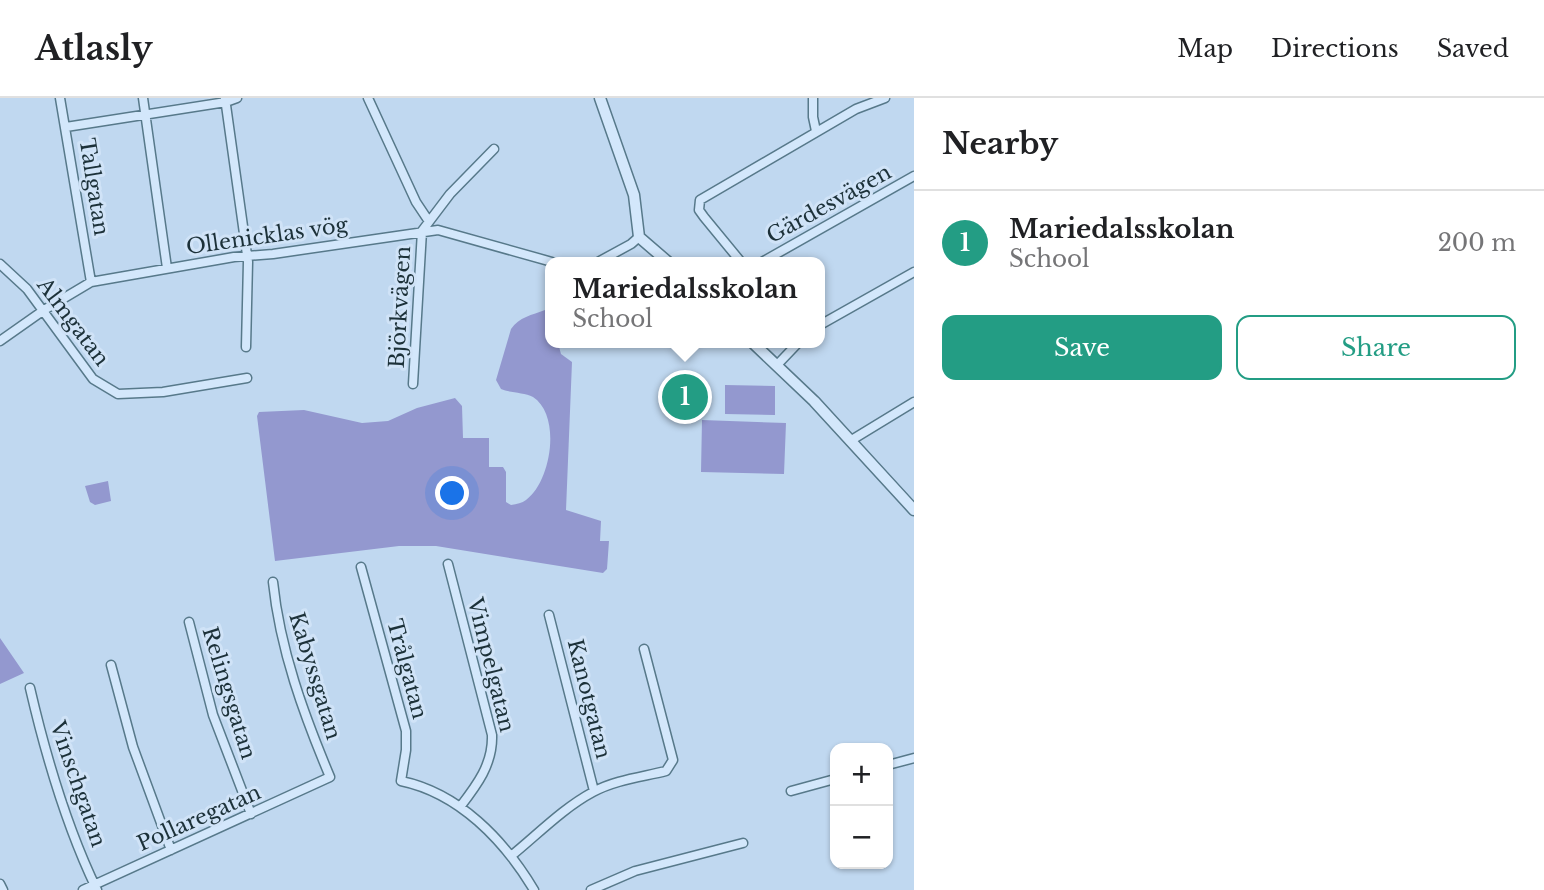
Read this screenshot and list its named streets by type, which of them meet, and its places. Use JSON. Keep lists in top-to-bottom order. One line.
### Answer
{"streets":{"street":["Tallgatan","Gärdesvägen","Ollenicklas vög","Björkvägen","Almgatan","Vimpelgatan","Trålgatan","Kabyssgatan","Relingsgatan","Kanotgatan","Vinschgatan","Pollaregatan"]},"crossings":[["Tallgatan","Ollenicklas vög"],["Ollenicklas vög","Björkvägen"],["Ollenicklas vög","Almgatan"],["Vimpelgatan","Trålgatan"],["Kabyssgatan","Pollaregatan"],["Relingsgatan","Pollaregatan"],["Vinschgatan","Pollaregatan"]],"page":{"header":"Atlasly","nav":["Map","Directions","Saved"],"heading":"Nearby","list":[{"mark":"1","name":"Mariedalsskolan","note":"School","value":"200 m"}],"popup":["Mariedalsskolan","School"],"buttons":["Save","Share"],"pins":"1","map_buttons":["+","−"]}}
